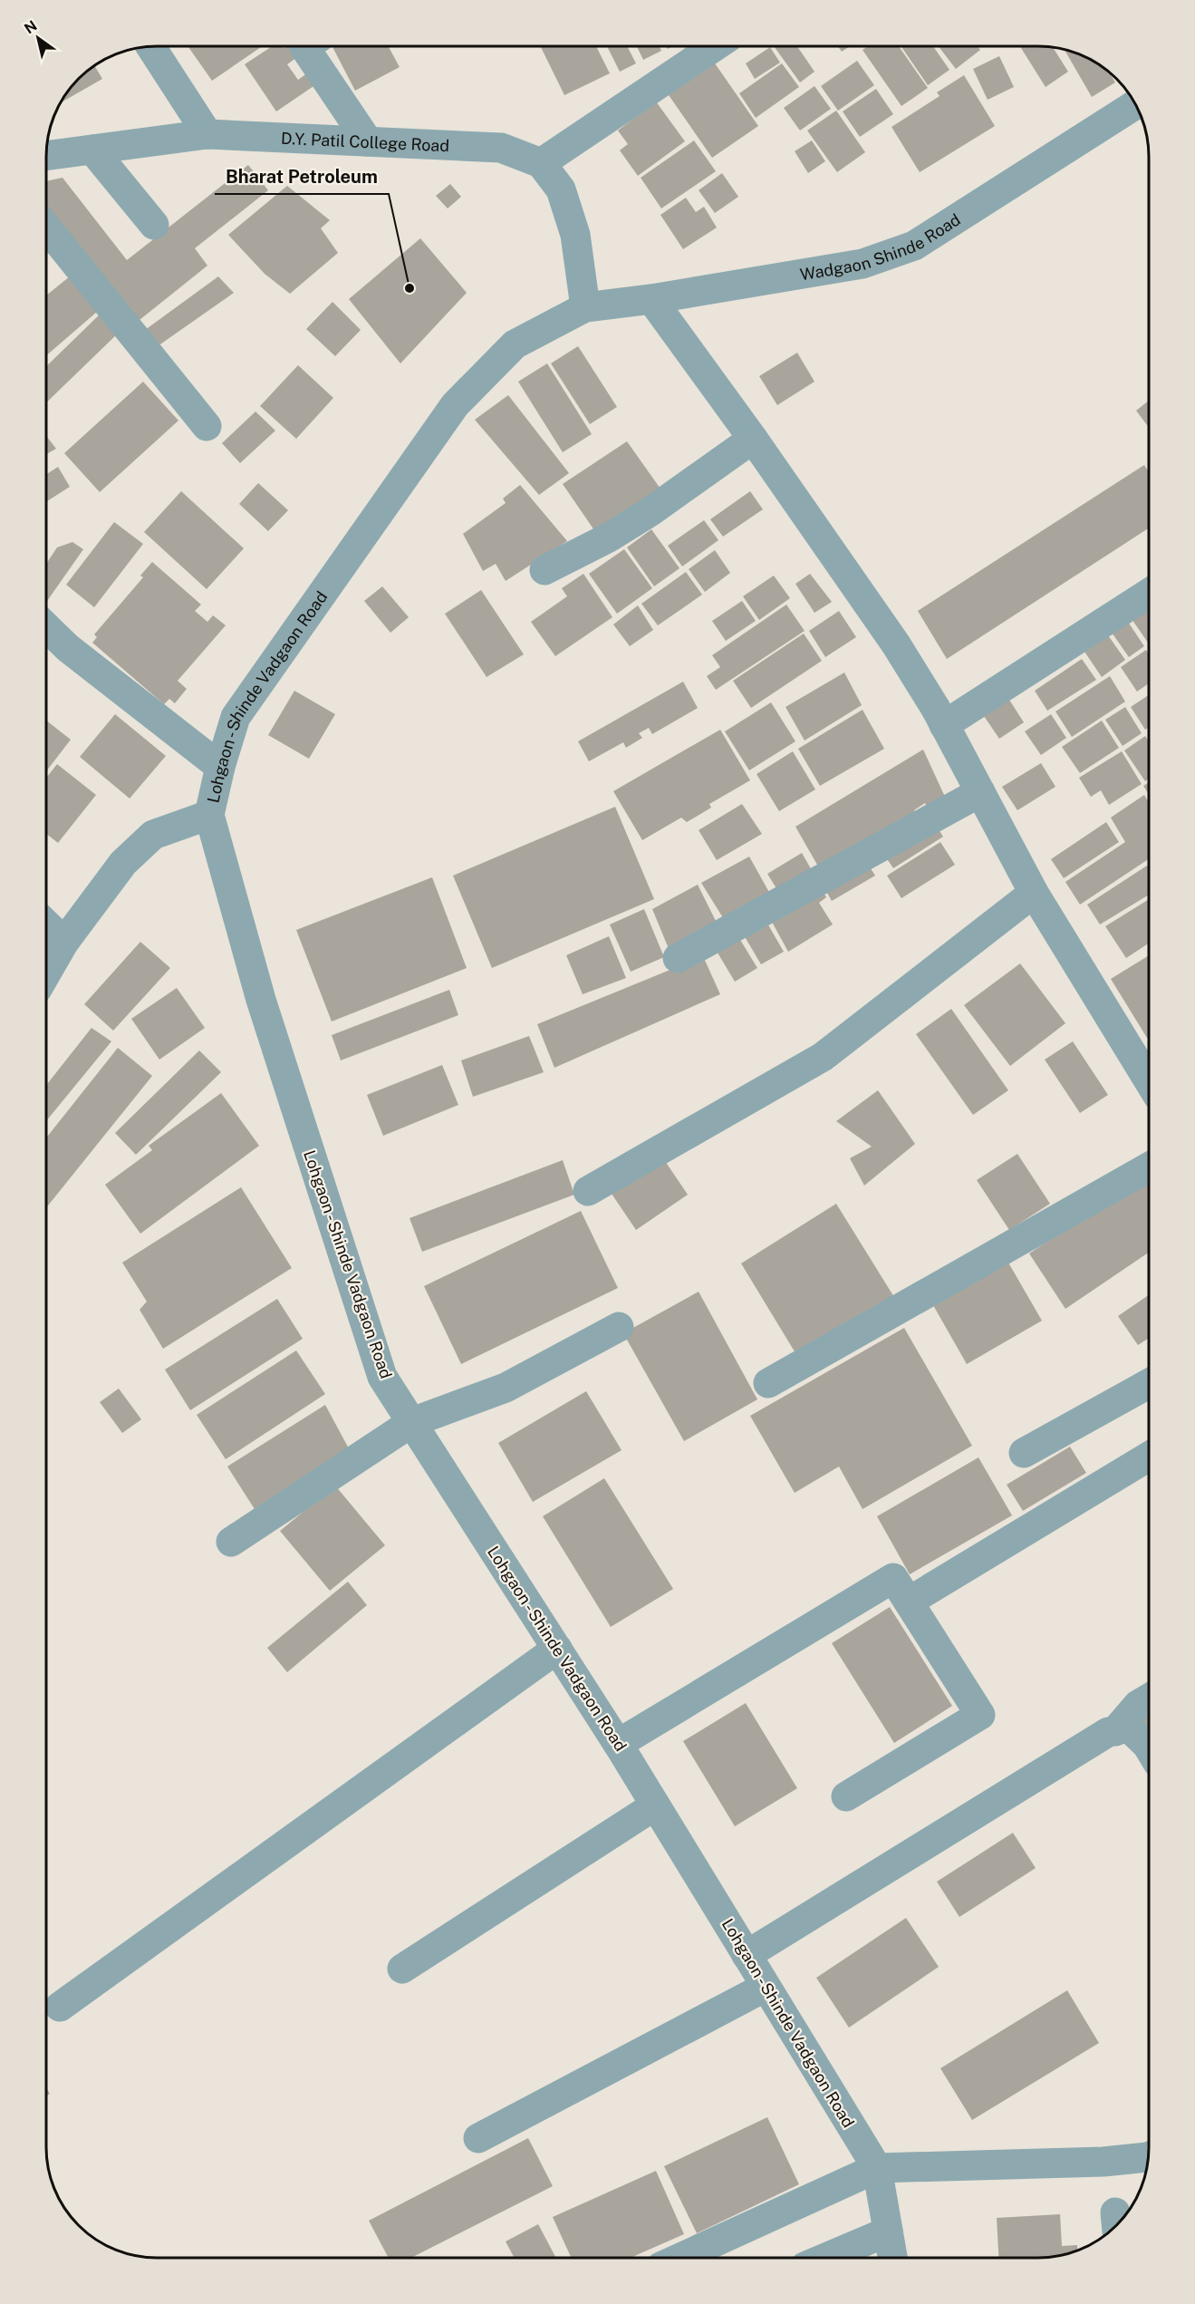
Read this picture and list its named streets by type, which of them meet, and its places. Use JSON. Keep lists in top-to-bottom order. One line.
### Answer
{"streets":{"street":["D.Y. Patil College Road","Wadgaon Shinde Road","Lohgaon - Shinde Vadgaon Road"]},"crossings":[["Wadgaon Shinde Road","Lohgaon - Shinde Vadgaon Road"]],"places":["Bharat Petroleum"],"north":"top left"}
